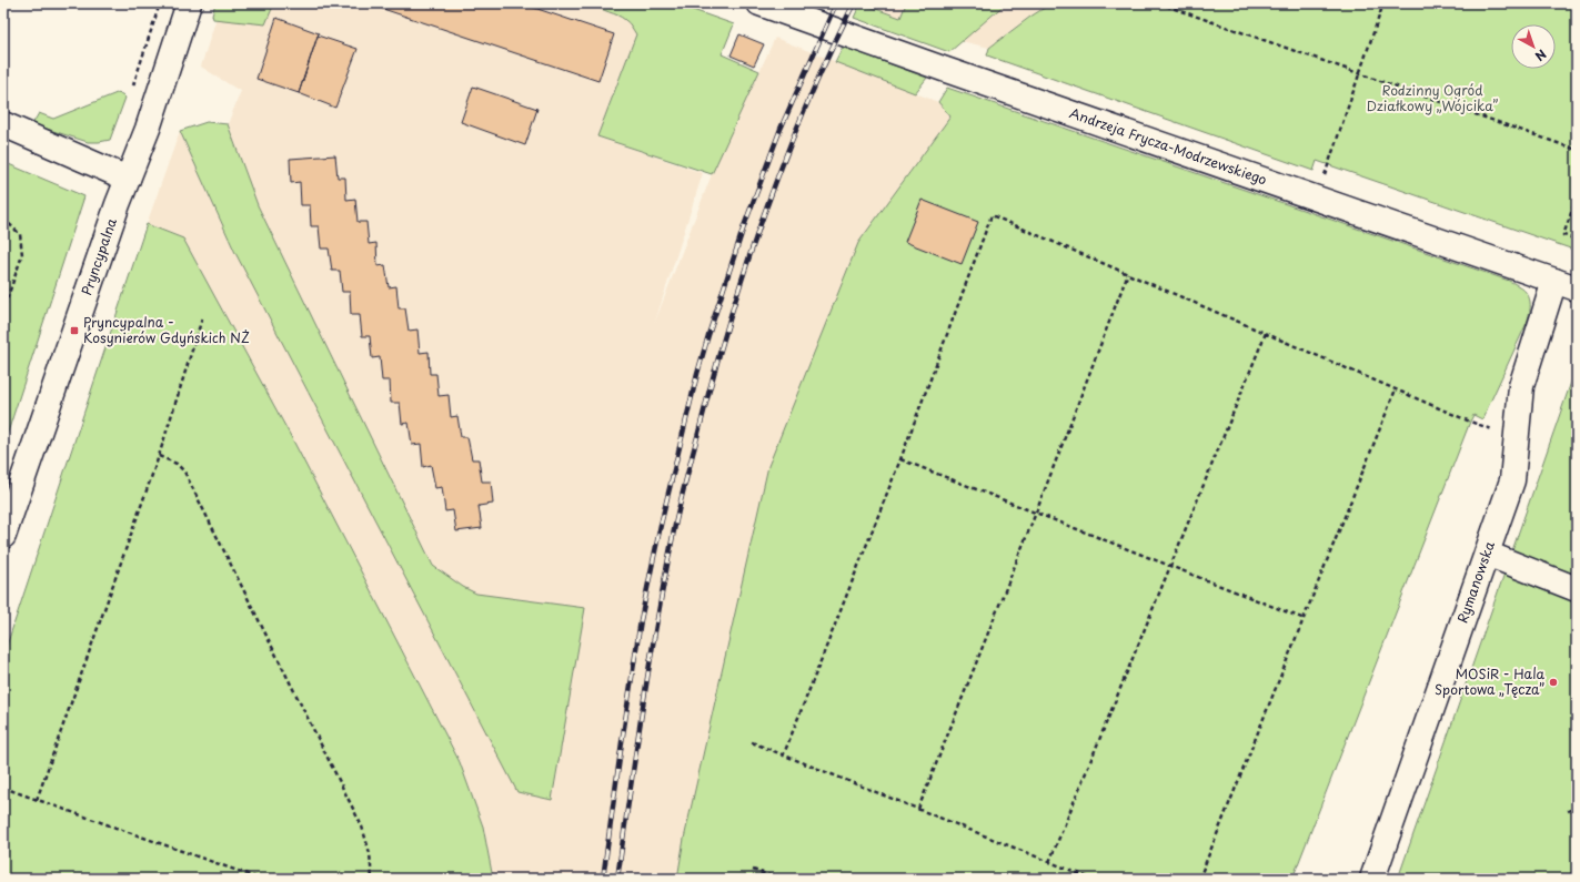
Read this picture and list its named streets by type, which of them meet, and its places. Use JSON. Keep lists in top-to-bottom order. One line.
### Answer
{"streets":{"street":["Andrzeja Frycza-Modrzewskiego","Pryncypalna","Rymanowska"]},"crossings":[["Andrzeja Frycza-Modrzewskiego","Rymanowska"]],"parks":["Rodzinny Ogród Działkowy „Wójcika”"],"places":{"transit":["Pryncypalna - Kosynierów Gdyńskich NŻ"],"other":["MOSiR - Hala Sportowa „Tęcza”"]},"north":"bottom right"}
